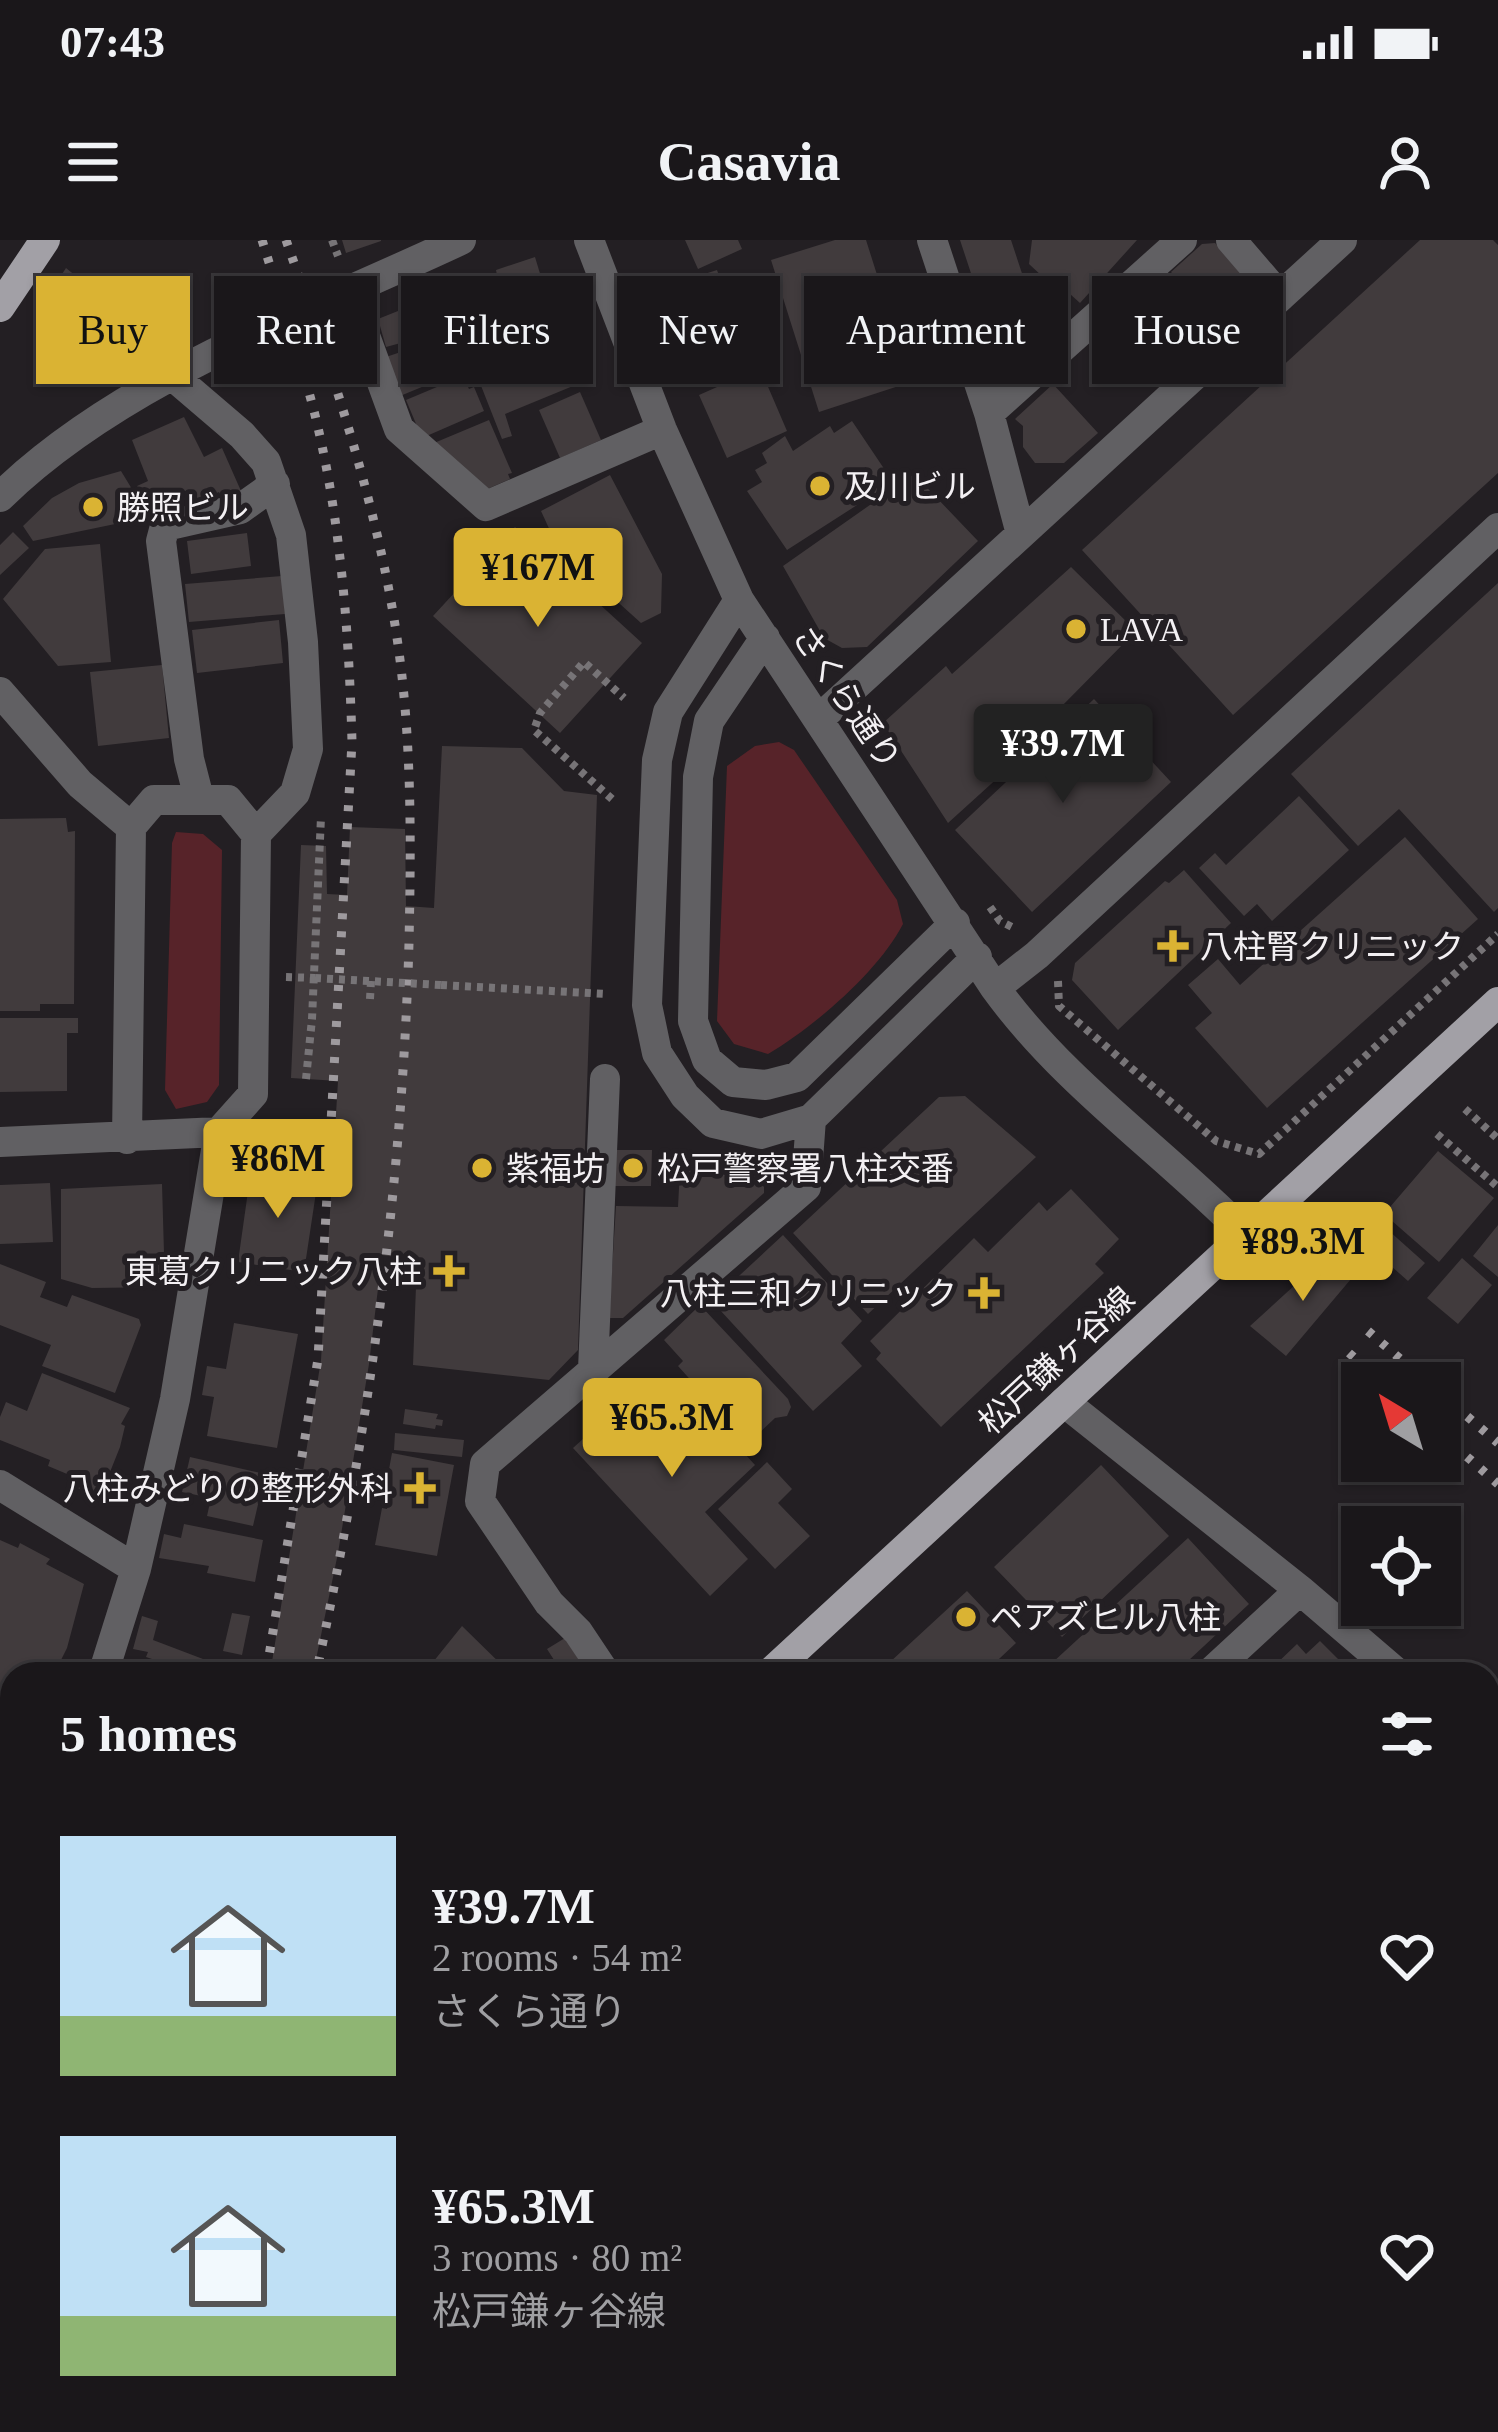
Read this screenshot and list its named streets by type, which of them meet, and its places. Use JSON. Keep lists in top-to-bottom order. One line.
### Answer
{"streets":{"main road":["松戸鎌ヶ谷線"],"street":["さくら通り"]},"crossings":[["さくら通り","松戸鎌ヶ谷線"]],"places":{"other":["及川ビル","勝照ビル","LAVA","紫福坊","松戸警察署八柱交番","ペアズヒル八柱"],"health":["八柱腎クリニック","東葛クリニック八柱","八柱三和クリニック","八柱みどりの整形外科"]},"north":"top left","page":{"status":"07:43","header":"Casavia","chip":["Buy","Rent","Filters","New","Apartment","House"],"price":["¥167M","¥39.7M","¥86M","¥89.3M","¥65.3M"],"heading":"5 homes","list":[{"name":"¥39.7M","note":"2 rooms · 54 m² · さくら通り"},{"name":"¥65.3M","note":"3 rooms · 80 m² · 松戸鎌ヶ谷線"}]}}
